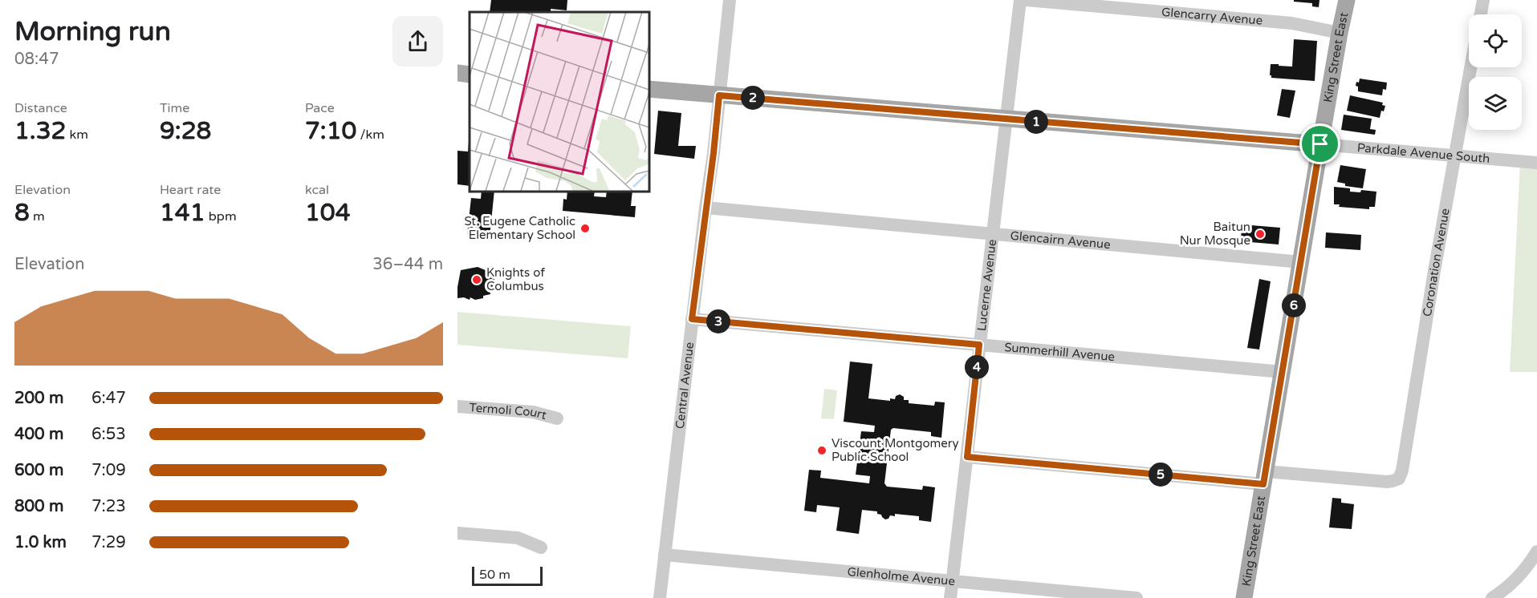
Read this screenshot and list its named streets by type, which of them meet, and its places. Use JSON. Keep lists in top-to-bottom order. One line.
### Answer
{"streets":{"main road":["King Street East","Parkdale Avenue South"],"street":["Glencarry Avenue","Glencairn Avenue","Coronation Avenue","Lucerne Avenue","Summerhill Avenue","Central Avenue","Termoli Court","Glenholme Avenue"]},"crossings":[["Glencarry Avenue","King Street East"],["King Street East","Parkdale Avenue South"],["King Street East","Glencairn Avenue"],["King Street East","Coronation Avenue"],["King Street East","Summerhill Avenue"],["Parkdale Avenue South","Coronation Avenue"],["Parkdale Avenue South","Lucerne Avenue"],["Parkdale Avenue South","Central Avenue"],["Glencairn Avenue","Lucerne Avenue"],["Glencairn Avenue","Central Avenue"],["Lucerne Avenue","Summerhill Avenue"],["Lucerne Avenue","Glenholme Avenue"],["Summerhill Avenue","Central Avenue"],["Central Avenue","Glenholme Avenue"]],"places":["St. Eugene Catholic Elementary School","Baitun Nur Mosque","Knights of Columbus","Viscount Montgomery Public School"],"scale_bar":"50 m","page":{"heading":["Morning run","08:47"],"stats":[["Distance","1.32 km"],["Time","9:28"],["Pace","7:10 /km"],["Elevation","8 m"],["Heart rate","141 bpm"],["kcal","104"]],"pins":["2","1","6","3","4","5"],"chart":["Elevation","36–44 m"],"list":[{"name":"200 m","note":"6:47"},{"name":"400 m","note":"6:53"},{"name":"600 m","note":"7:09"},{"name":"800 m","note":"7:23"},{"name":"1.0 km","note":"7:29"}],"scale":"50 m"}}
